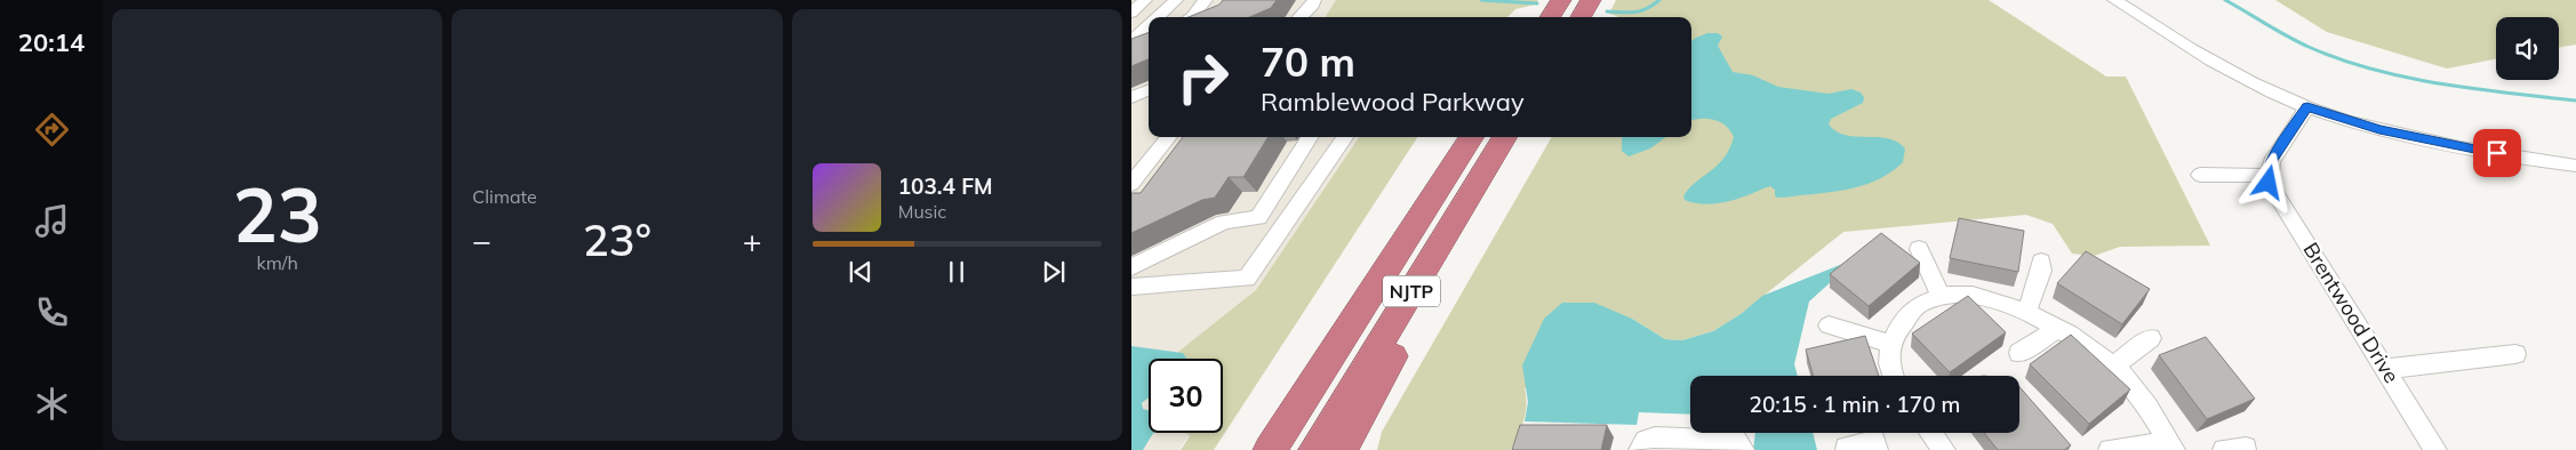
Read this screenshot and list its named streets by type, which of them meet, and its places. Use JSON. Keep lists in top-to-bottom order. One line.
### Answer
{"streets":{"highway":["NJTP"],"street":["Brentwood Drive"]},"page":{"tabs":"20:14","tile":[["23","km/h"],"Climate"],"turn":["70 m","Ramblewood Parkway"],"song":["103.4 FM","Music"],"heat":["−","23°","+"],"limit":"30","trip":"20:15 · 1 min · 170 m"}}
